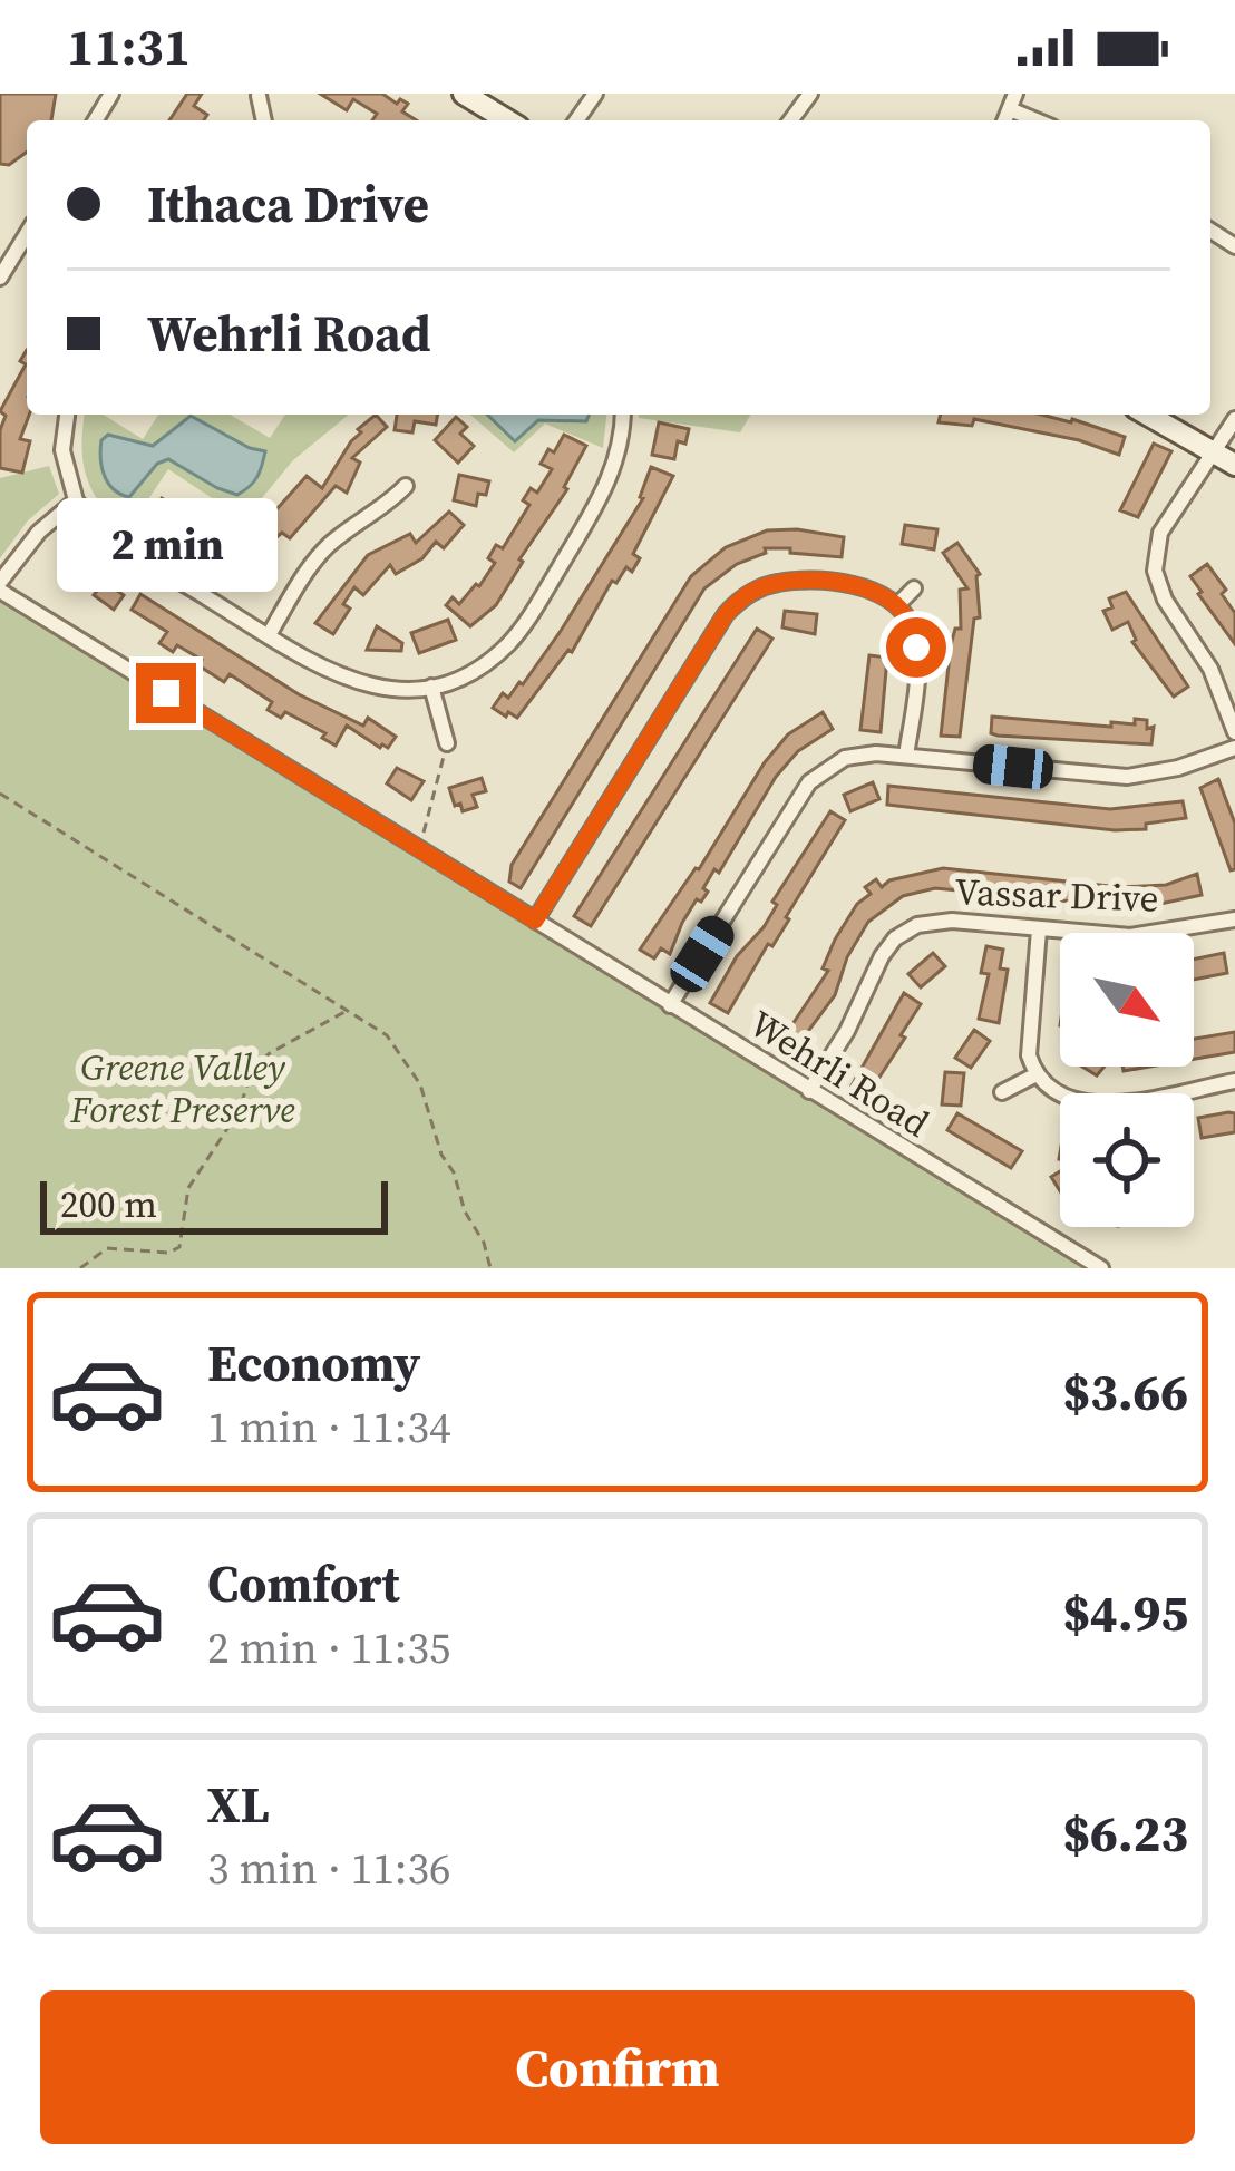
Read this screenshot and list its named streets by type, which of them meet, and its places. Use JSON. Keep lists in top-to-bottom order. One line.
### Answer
{"streets":{"street":["Vassar Drive","Wehrli Road"]},"crossings":[["Vassar Drive","Wehrli Road"]],"parks":["Greene Valley Forest Preserve"],"scale_bar":"200 m","north":"bottom right","page":{"status":"11:31","banner":["Ithaca Drive","Wehrli Road"],"bubble":"2 min","scale":"200 m","list":[{"name":"Economy","note":"1 min · 11:34","value":"$3.66"},{"name":"Comfort","note":"2 min · 11:35","value":"$4.95"},{"name":"XL","note":"3 min · 11:36","value":"$6.23"}],"buttons":"Confirm"}}
